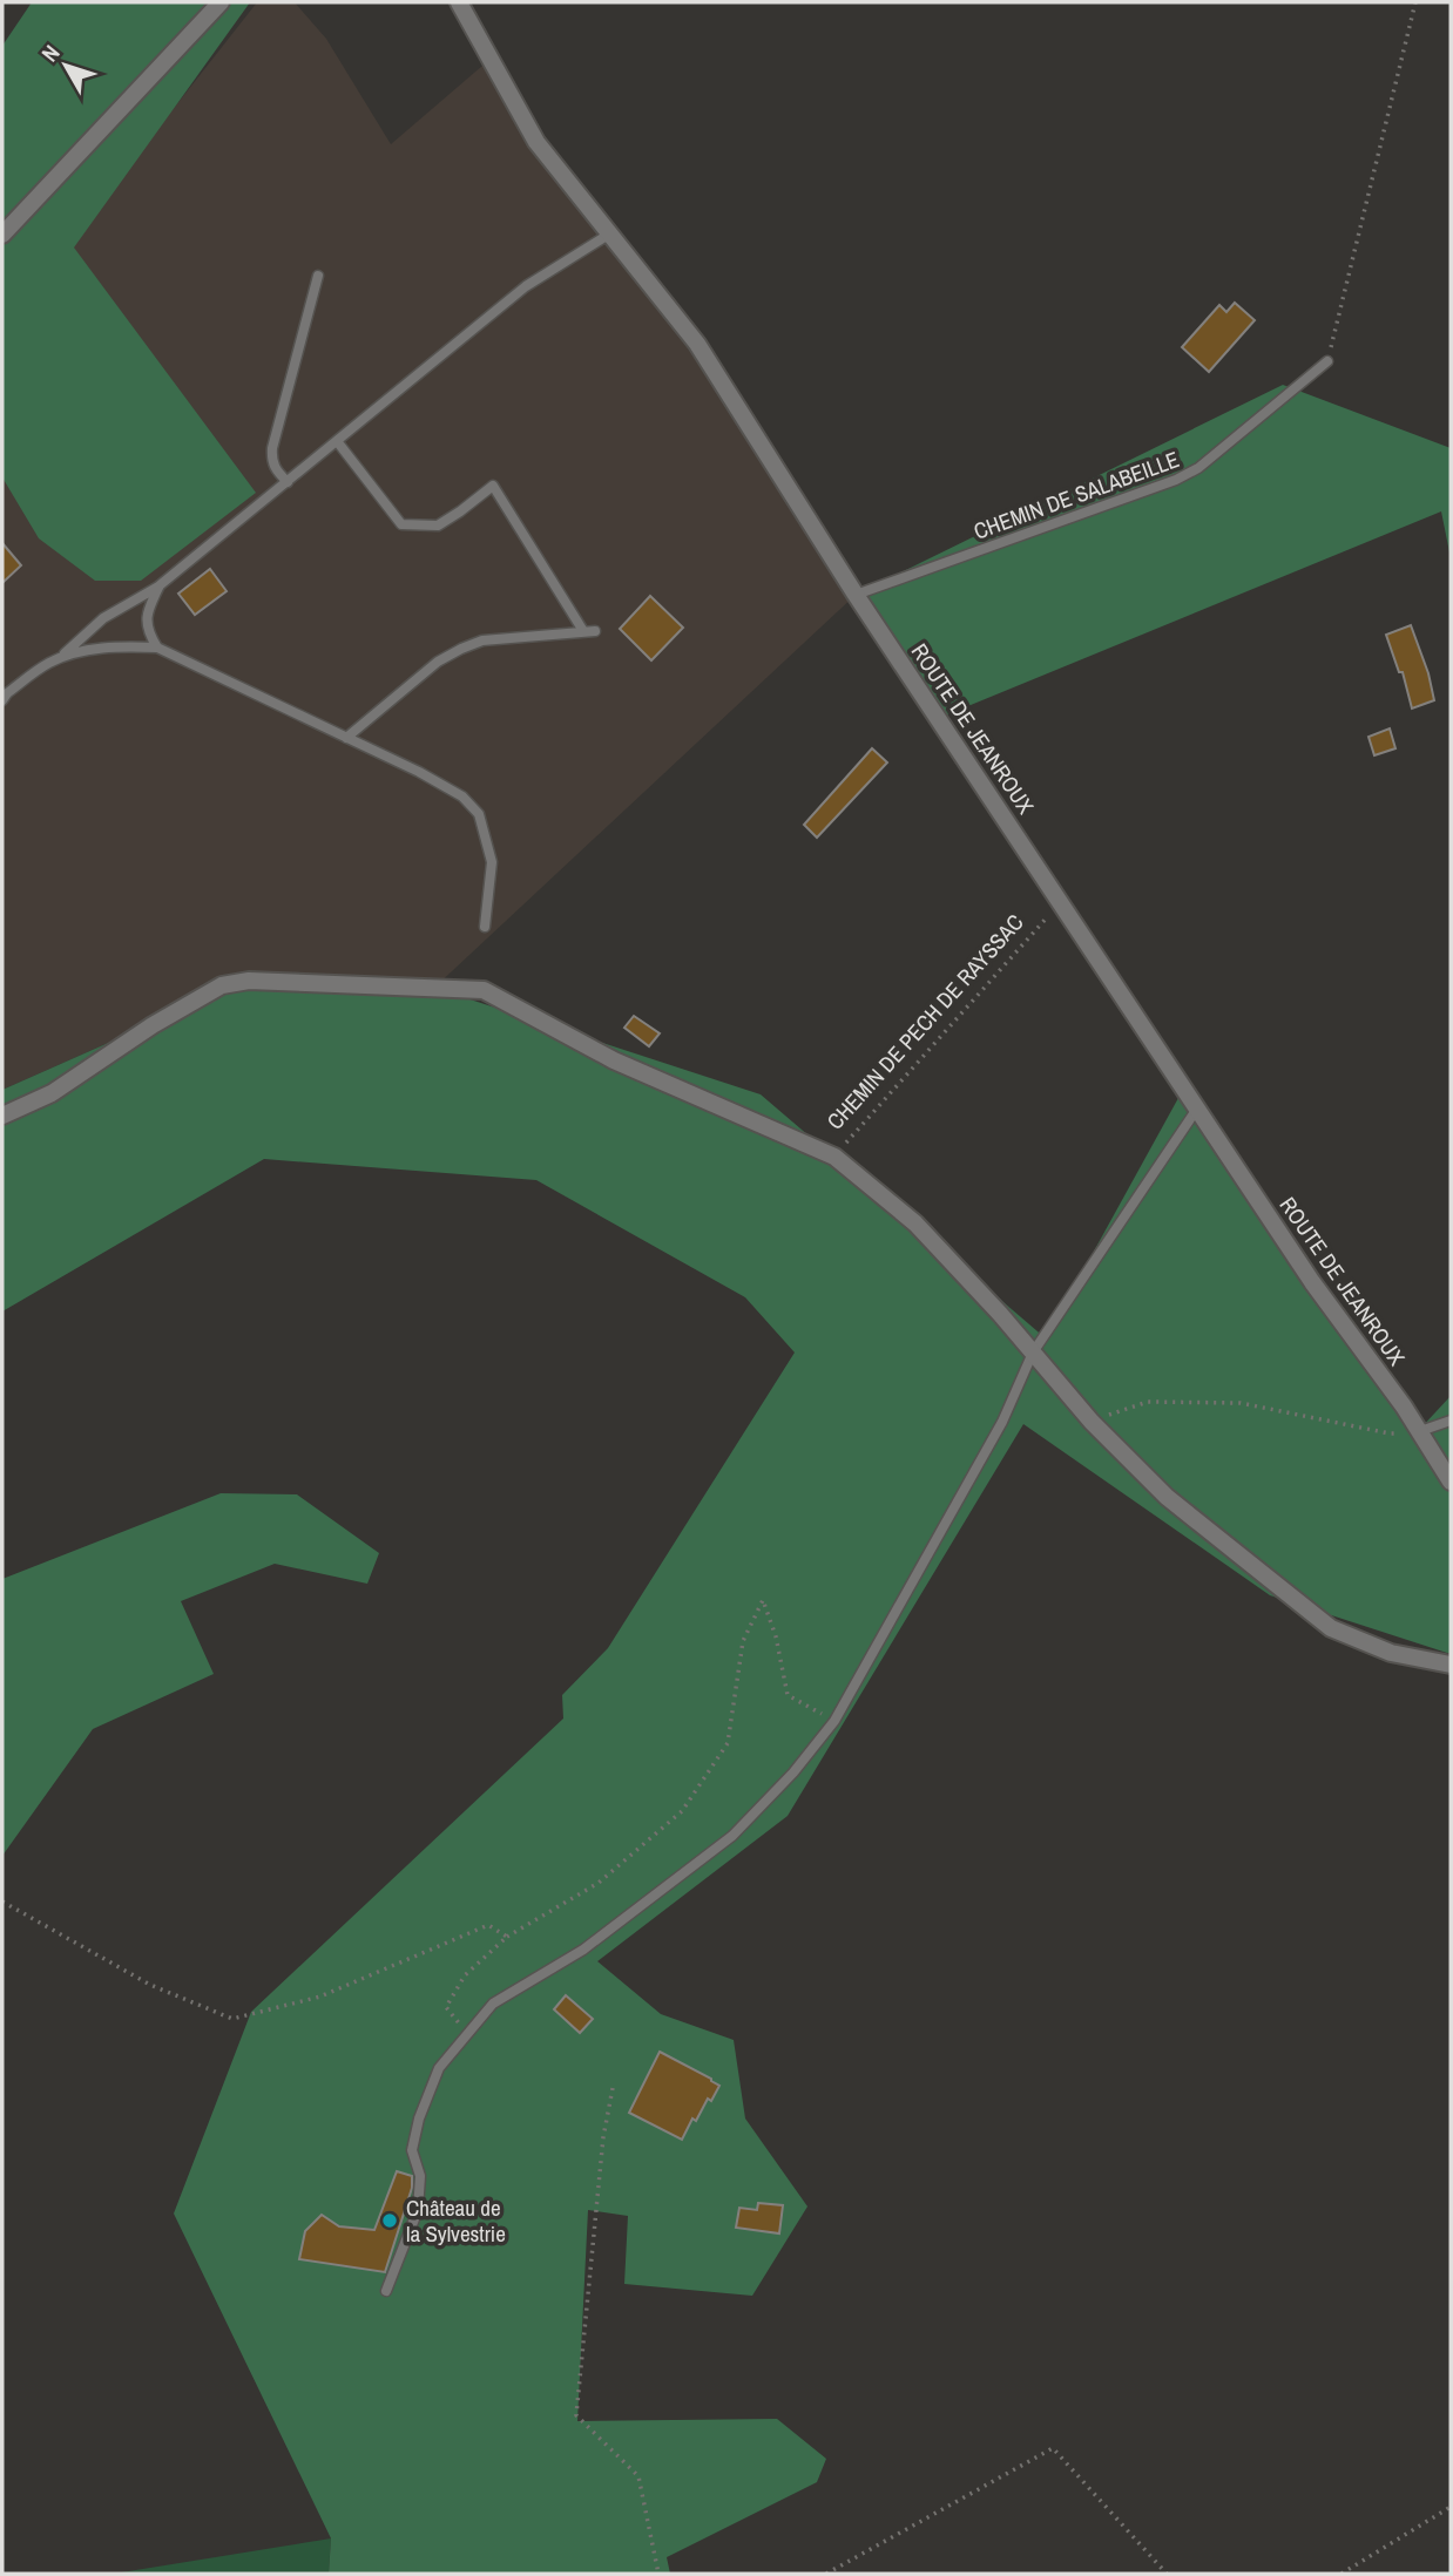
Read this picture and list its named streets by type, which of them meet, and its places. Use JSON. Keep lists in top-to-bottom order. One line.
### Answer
{"streets":{"street":["ROUTE DE JEANROUX","CHEMIN DE PECH DE RAYSSAC"],"lane":["CHEMIN DE SALABEILLE"]},"crossings":[["CHEMIN DE SALABEILLE","ROUTE DE JEANROUX"],["ROUTE DE JEANROUX","CHEMIN DE PECH DE RAYSSAC"]],"places":["Château de la Sylvestrie"],"north":"top left"}
